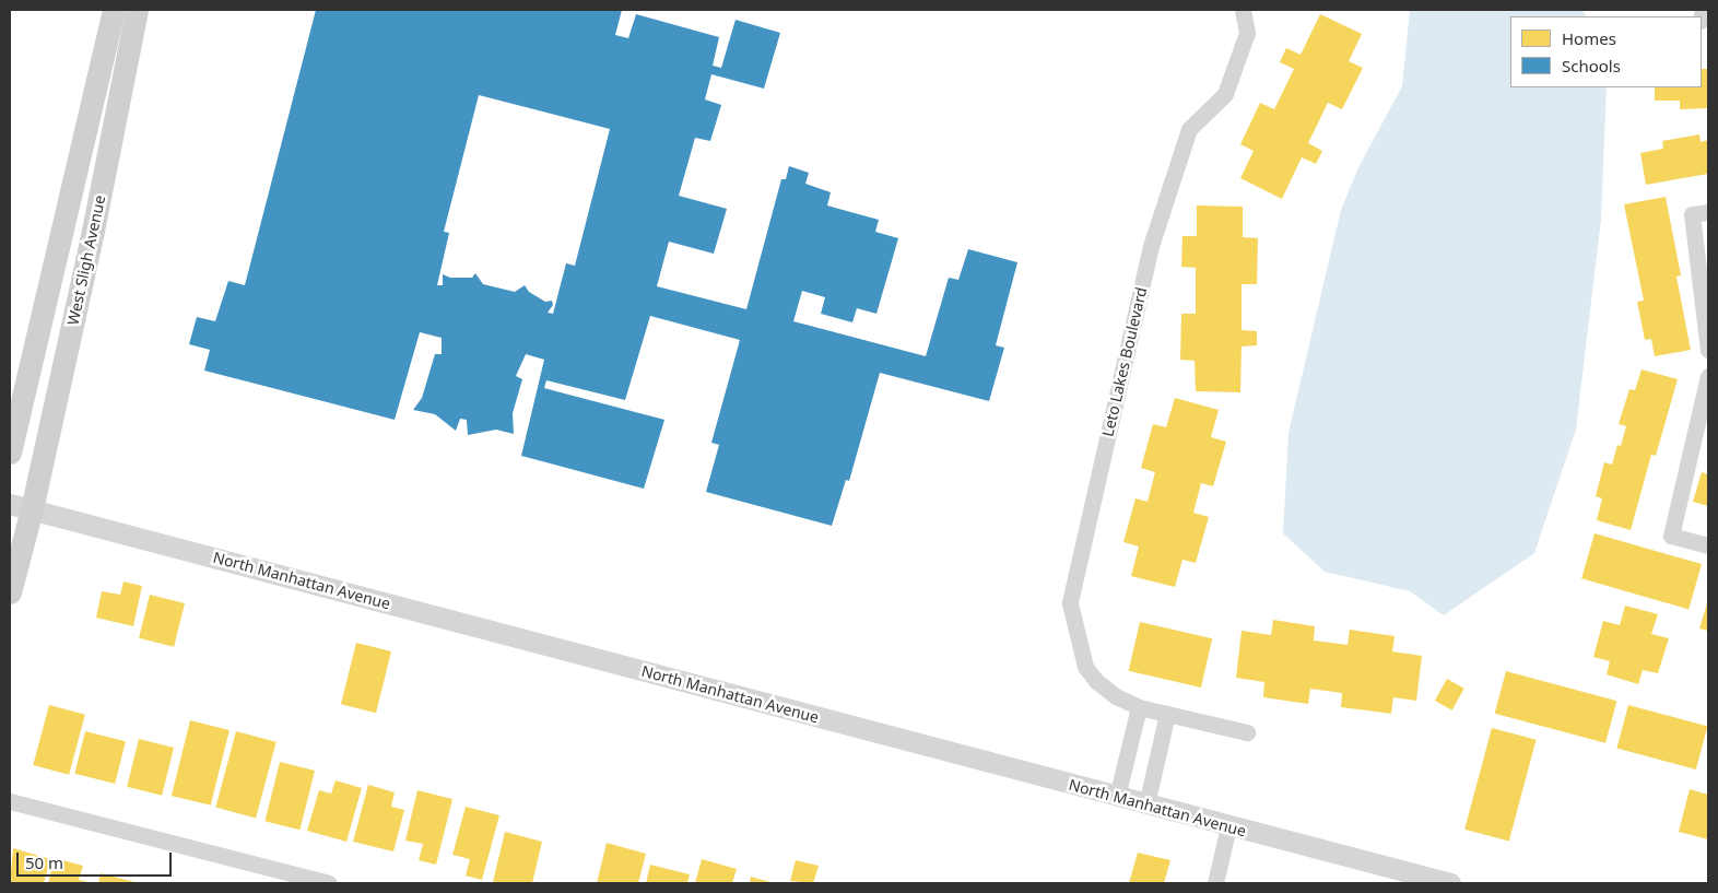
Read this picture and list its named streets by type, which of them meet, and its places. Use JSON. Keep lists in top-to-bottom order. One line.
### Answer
{"streets":{"main road":["West Sligh Avenue"],"street":["Leto Lakes Boulevard","North Manhattan Avenue"]},"crossings":[["West Sligh Avenue","North Manhattan Avenue"]],"legend":["Homes","Schools"],"scale_bar":"50 m"}
